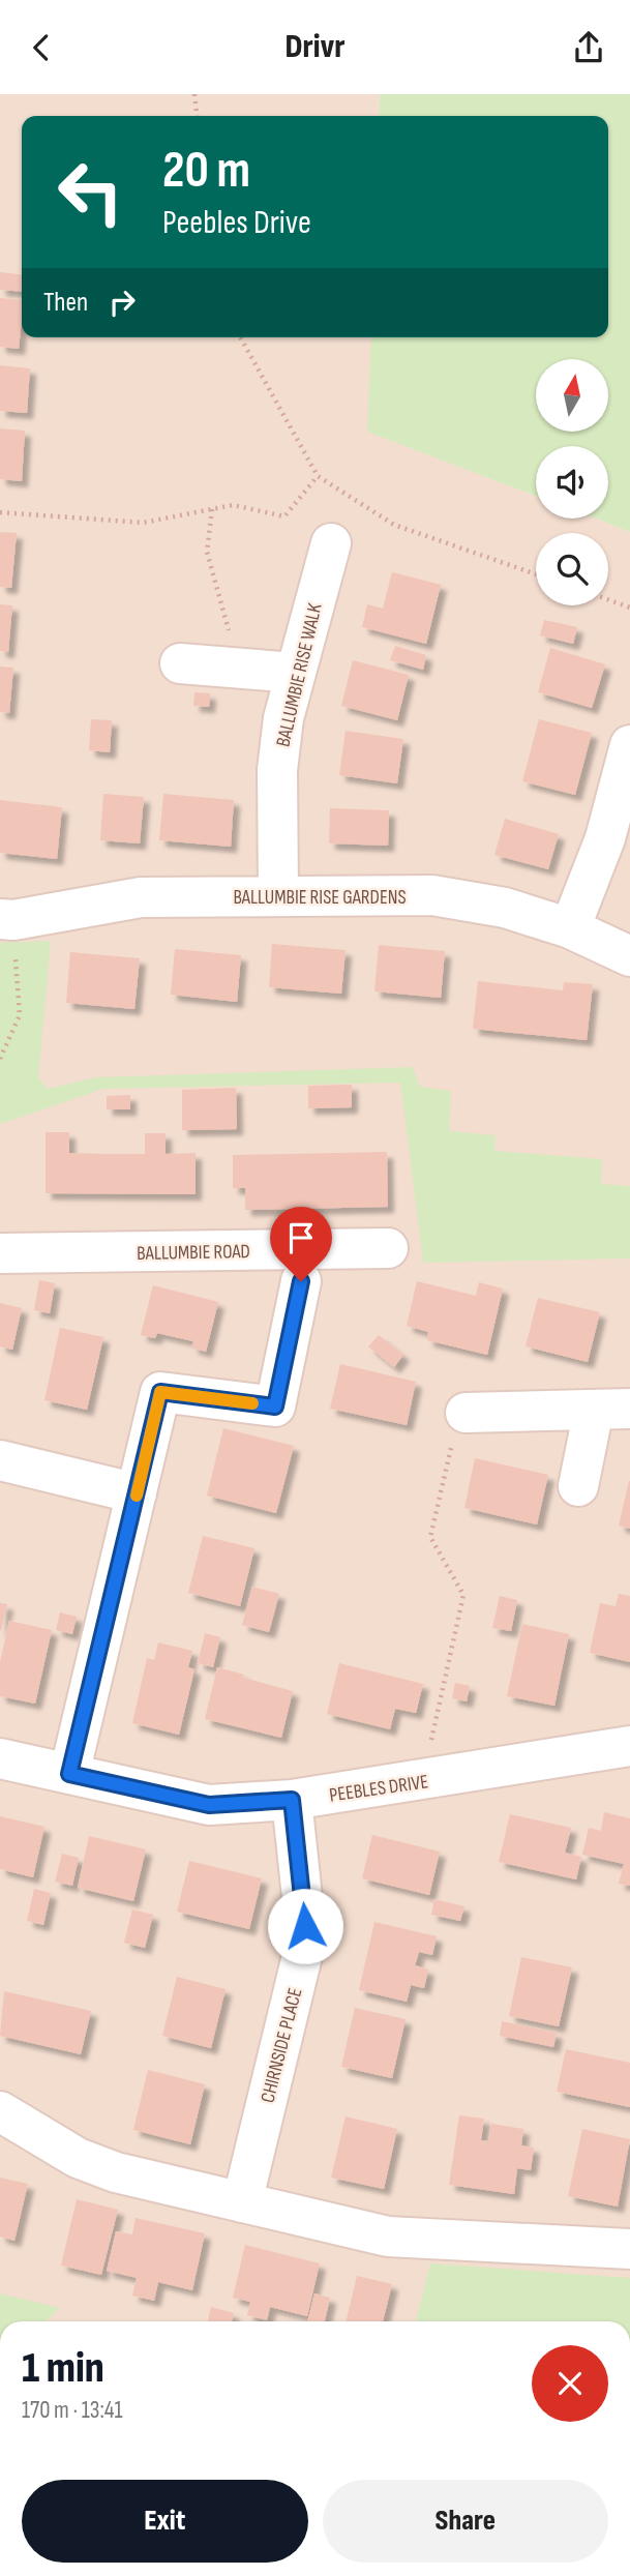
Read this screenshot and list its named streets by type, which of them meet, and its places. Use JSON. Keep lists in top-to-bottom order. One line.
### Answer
{"streets":{"street":["BALLUMBIE RISE WALK","BALLUMBIE RISE GARDENS","BALLUMBIE ROAD","PEEBLES DRIVE","CHIRNSIDE PLACE"]},"crossings":[["BALLUMBIE RISE WALK","BALLUMBIE RISE GARDENS"],["PEEBLES DRIVE","CHIRNSIDE PLACE"]],"north":"top","page":{"header":"Drivr","turn":["20 m","Peebles Drive"],"then":"Then","heading":["1 min","170 m · 13:41"],"buttons":["Exit","Share"]}}
